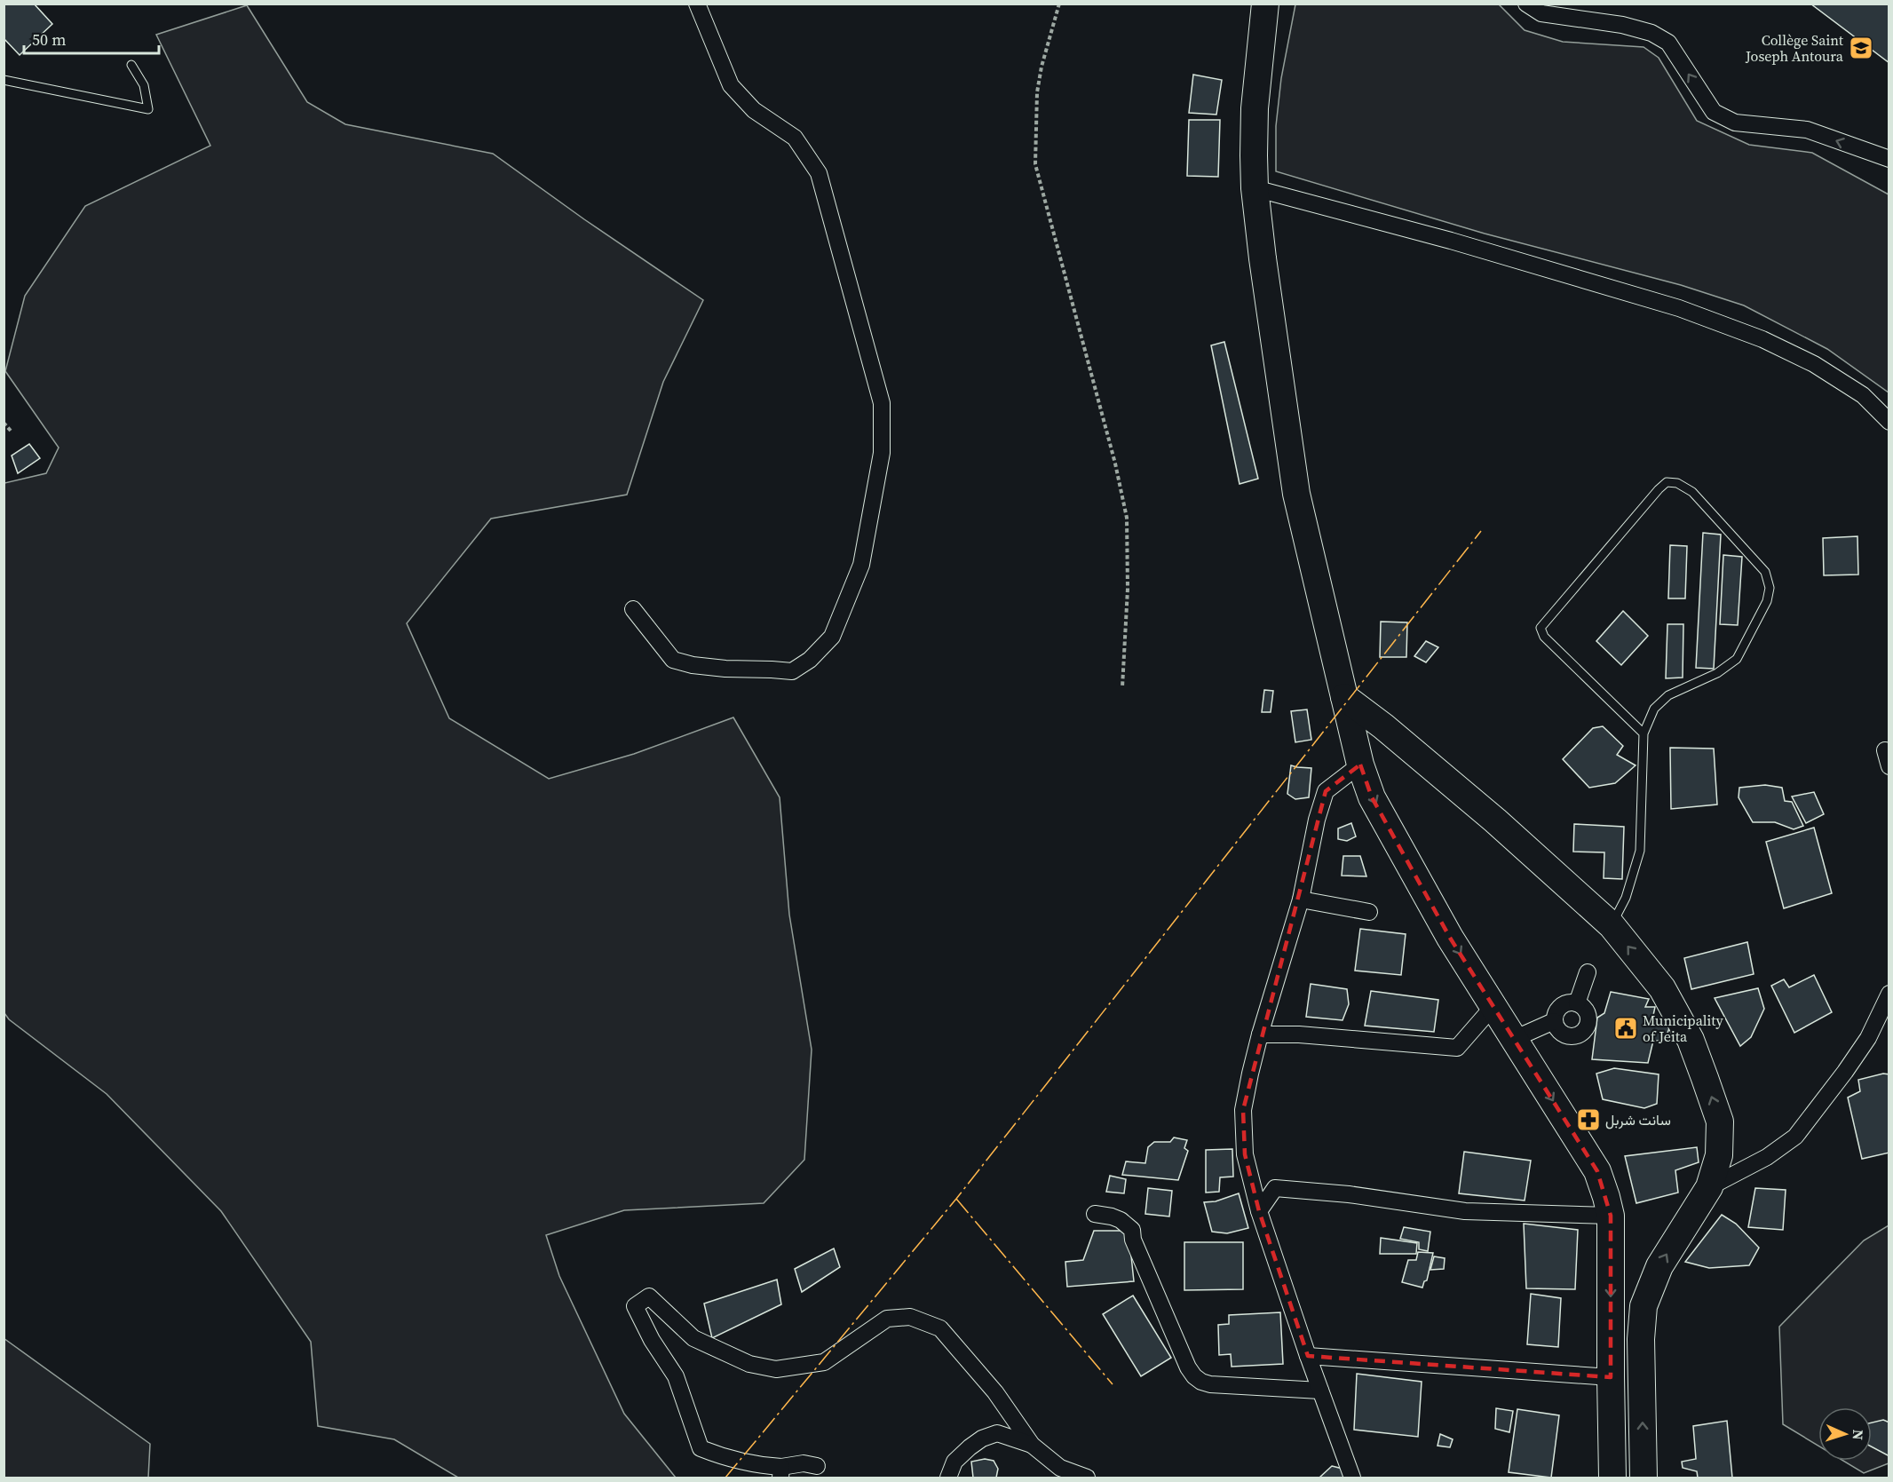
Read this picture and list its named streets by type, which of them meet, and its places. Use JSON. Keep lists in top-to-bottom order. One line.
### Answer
{"places":{"school or university":["Collège Saint Joseph Antoura"],"public building":["Municipality of Jeita"],"pharmacy":["سانت شربل"]},"scale_bar":"50 m","north":"right"}
